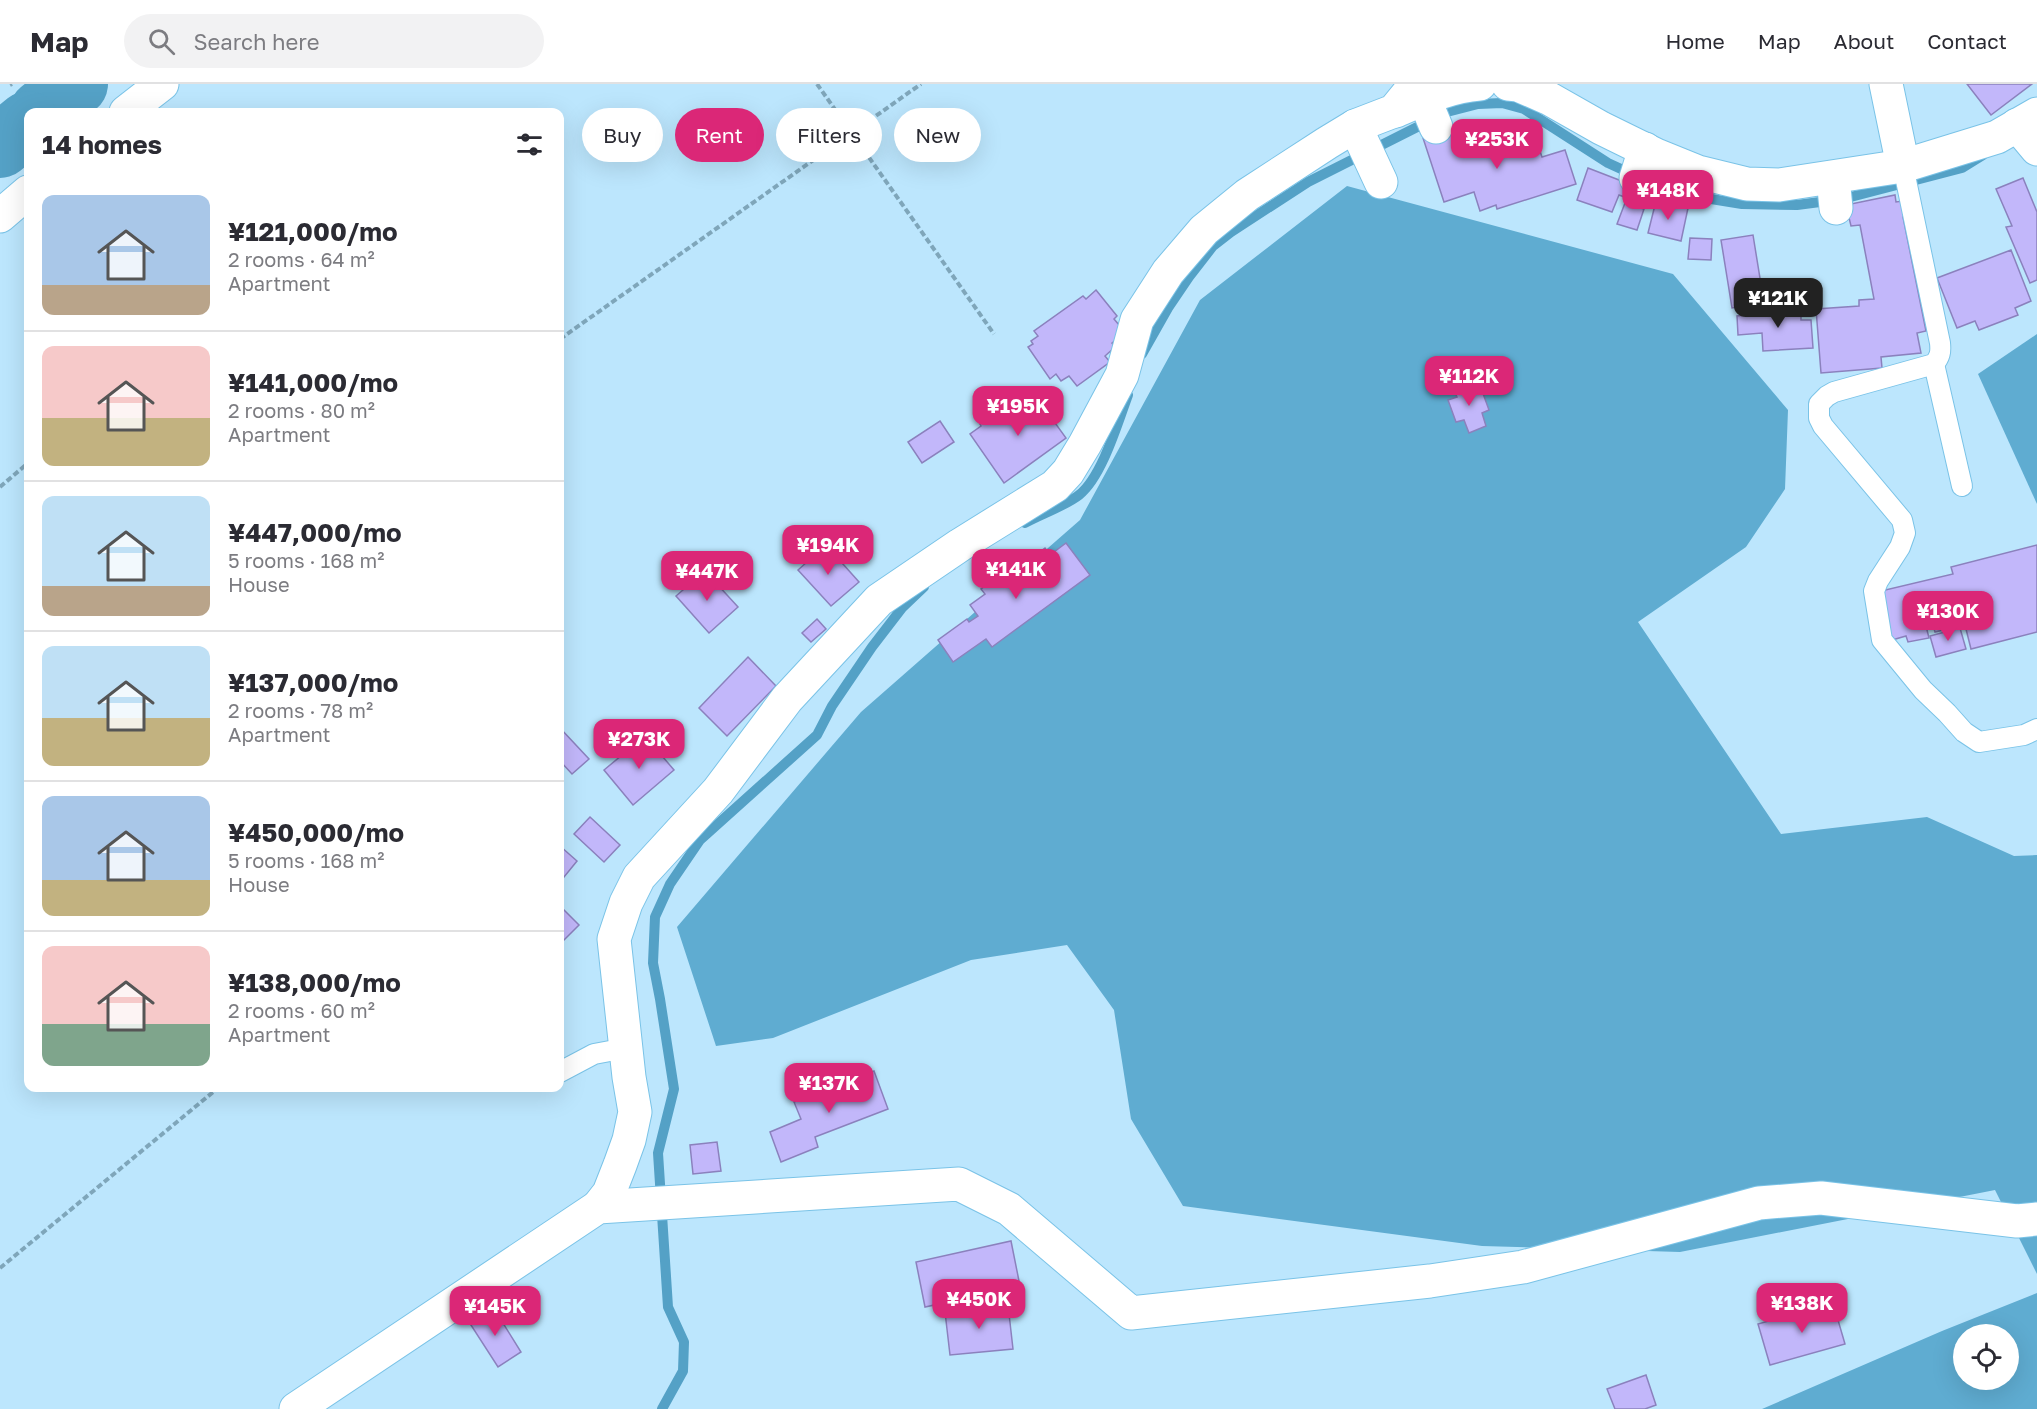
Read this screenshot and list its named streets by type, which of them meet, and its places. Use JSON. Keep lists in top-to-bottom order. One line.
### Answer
{"page":{"header":"Map","search":"Search here","nav":["Home","Map","About","Contact"],"chip":["Buy","Rent","Filters","New"],"heading":"14 homes","price":["¥253K","¥148K","¥121K","¥112K","¥195K","¥194K","¥141K","¥447K","¥130K","¥273K","¥137K","¥450K","¥138K","¥145K"],"list":[{"name":"¥121,000/mo","note":"2 rooms · 64 m² · Apartment"},{"name":"¥141,000/mo","note":"2 rooms · 80 m² · Apartment"},{"name":"¥447,000/mo","note":"5 rooms · 168 m² · House"},{"name":"¥137,000/mo","note":"2 rooms · 78 m² · Apartment"},{"name":"¥450,000/mo","note":"5 rooms · 168 m² · House"},{"name":"¥138,000/mo","note":"2 rooms · 60 m² · Apartment"}]}}
